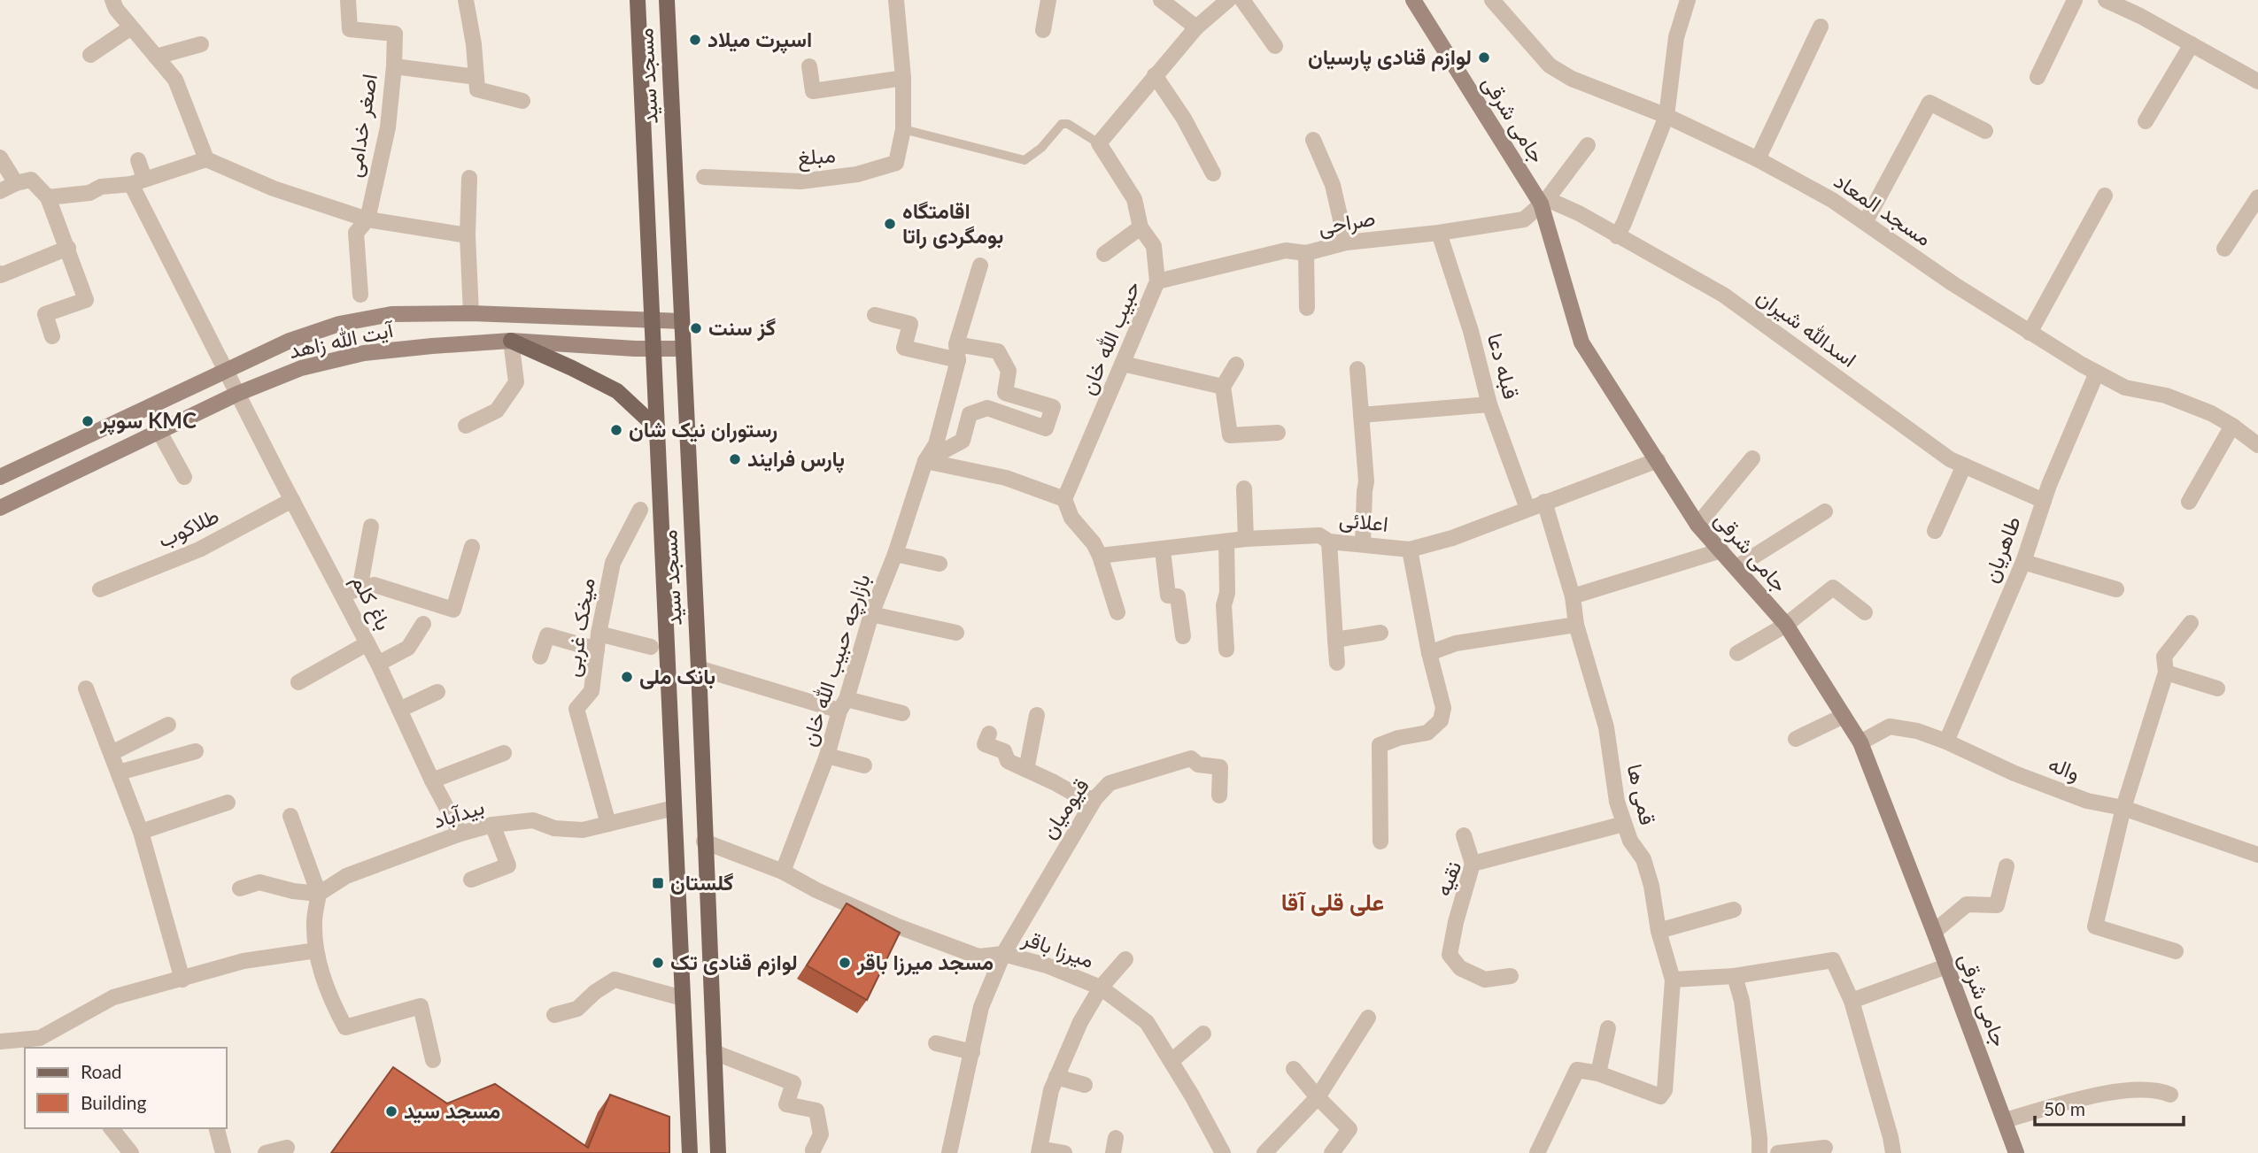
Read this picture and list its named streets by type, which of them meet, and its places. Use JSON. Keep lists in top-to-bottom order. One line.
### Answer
{"streets":{"main road":["مسجد سید","جامی شرقی","آیت الله زاهد"],"street":["اصغر خدامی","مبلغ","مسجد المعاد","صراحی","اسدالله شیران","حبیب الله خان","قبله دعا","اعلائی","طلاکوب","طاهریان","باغ کلم","میخک غربی","بازارچه حبیب الله خان","واله","قمی ها","قیومیان","بیدآباد","نقیه","میرزا باقر"]},"crossings":[["مسجد سید","آیت الله زاهد"],["مسجد سید","بیدآباد"],["مسجد سید","میرزا باقر"],["جامی شرقی","صراحی"],["جامی شرقی","اسدالله شیران"],["جامی شرقی","اعلائی"],["جامی شرقی","واله"],["مسجد المعاد","طاهریان"],["صراحی","اسدالله شیران"],["صراحی","حبیب الله خان"],["صراحی","قبله دعا"],["اسدالله شیران","طاهریان"],["آیت الله زاهد","باغ کلم"],["قبله دعا","اعلائی"],["اعلائی","قمی ها"],["طلاکوب","باغ کلم"],["طاهریان","واله"],["باغ کلم","بیدآباد"],["میخک غربی","بیدآباد"],["بازارچه حبیب الله خان","میرزا باقر"],["قمی ها","نقیه"],["قیومیان","میرزا باقر"]],"districts":["علی قلی آقا"],"places":{"other":["اسپرت میلاد","لوازم قنادی پارسیان","اقامتگاه بومگردی راتا","گز سنت","سوپر KMC","رستوران نیک شان","پارس فرایند","بانک ملی","لوازم قنادی تک","مسجد میرزا باقر","مسجد سید"],"transit":["گلستان"]},"legend":["Road","Building"],"scale_bar":"50 m"}
